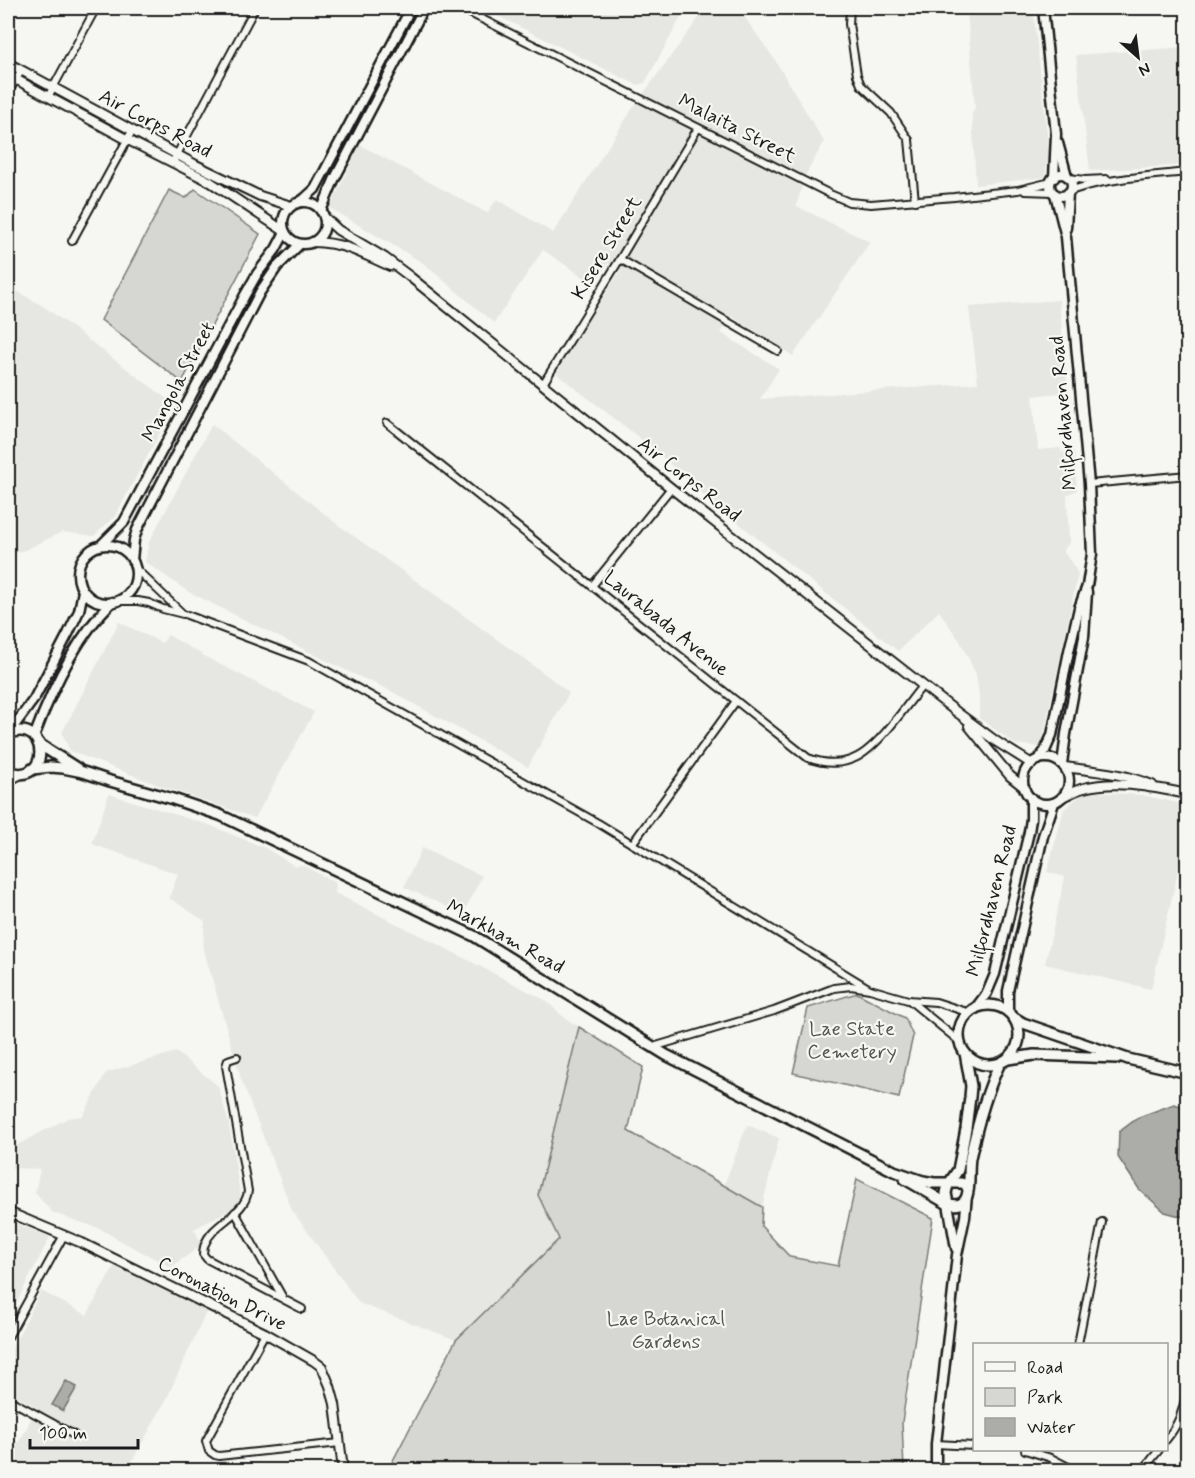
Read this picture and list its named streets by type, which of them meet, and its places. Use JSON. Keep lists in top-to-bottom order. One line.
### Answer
{"streets":{"main road":["Mangola Street","Milfordhaven Road","Markham Road"],"street":["Air Corps Road","Malaita Street","Kisere Street","Laurabada Avenue","Coronation Drive"]},"crossings":[["Air Corps Road","Kisere Street"],["Air Corps Road","Mangola Street"],["Air Corps Road","Milfordhaven Road"],["Air Corps Road","Laurabada Avenue"],["Malaita Street","Kisere Street"],["Malaita Street","Milfordhaven Road"]],"parks":["Lae State Cemetery","Lae Botanical Gardens"],"legend":["Road","Park","Water"],"scale_bar":"100 m","north":"bottom right"}
